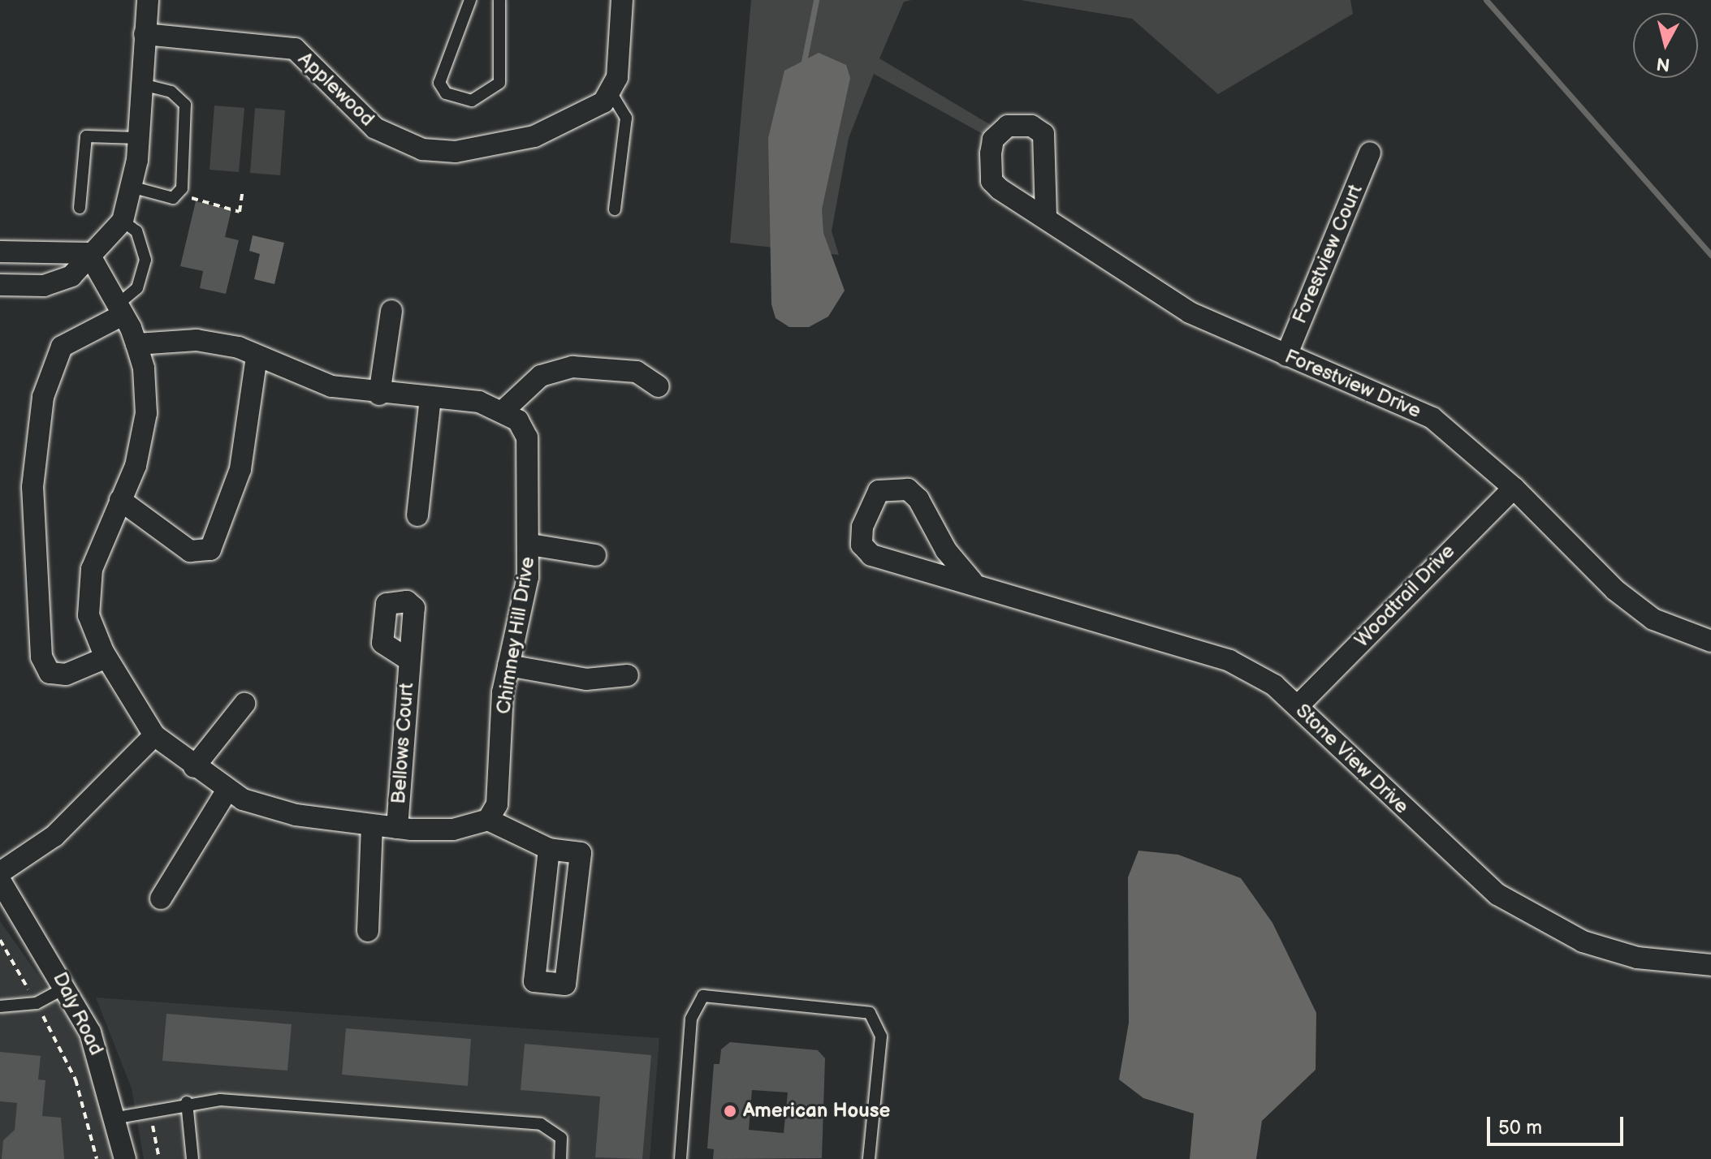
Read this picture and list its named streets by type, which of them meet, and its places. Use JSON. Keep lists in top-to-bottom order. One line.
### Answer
{"streets":{"street":["Applewood","Forestview Court","Forestview Drive","Woodtrail Drive","Chimney Hill Drive","Bellows Court","Stone View Drive","Daly Road"]},"crossings":[["Forestview Court","Forestview Drive"],["Forestview Drive","Woodtrail Drive"],["Woodtrail Drive","Stone View Drive"]],"places":["American House"],"scale_bar":"50 m","north":"bottom"}
